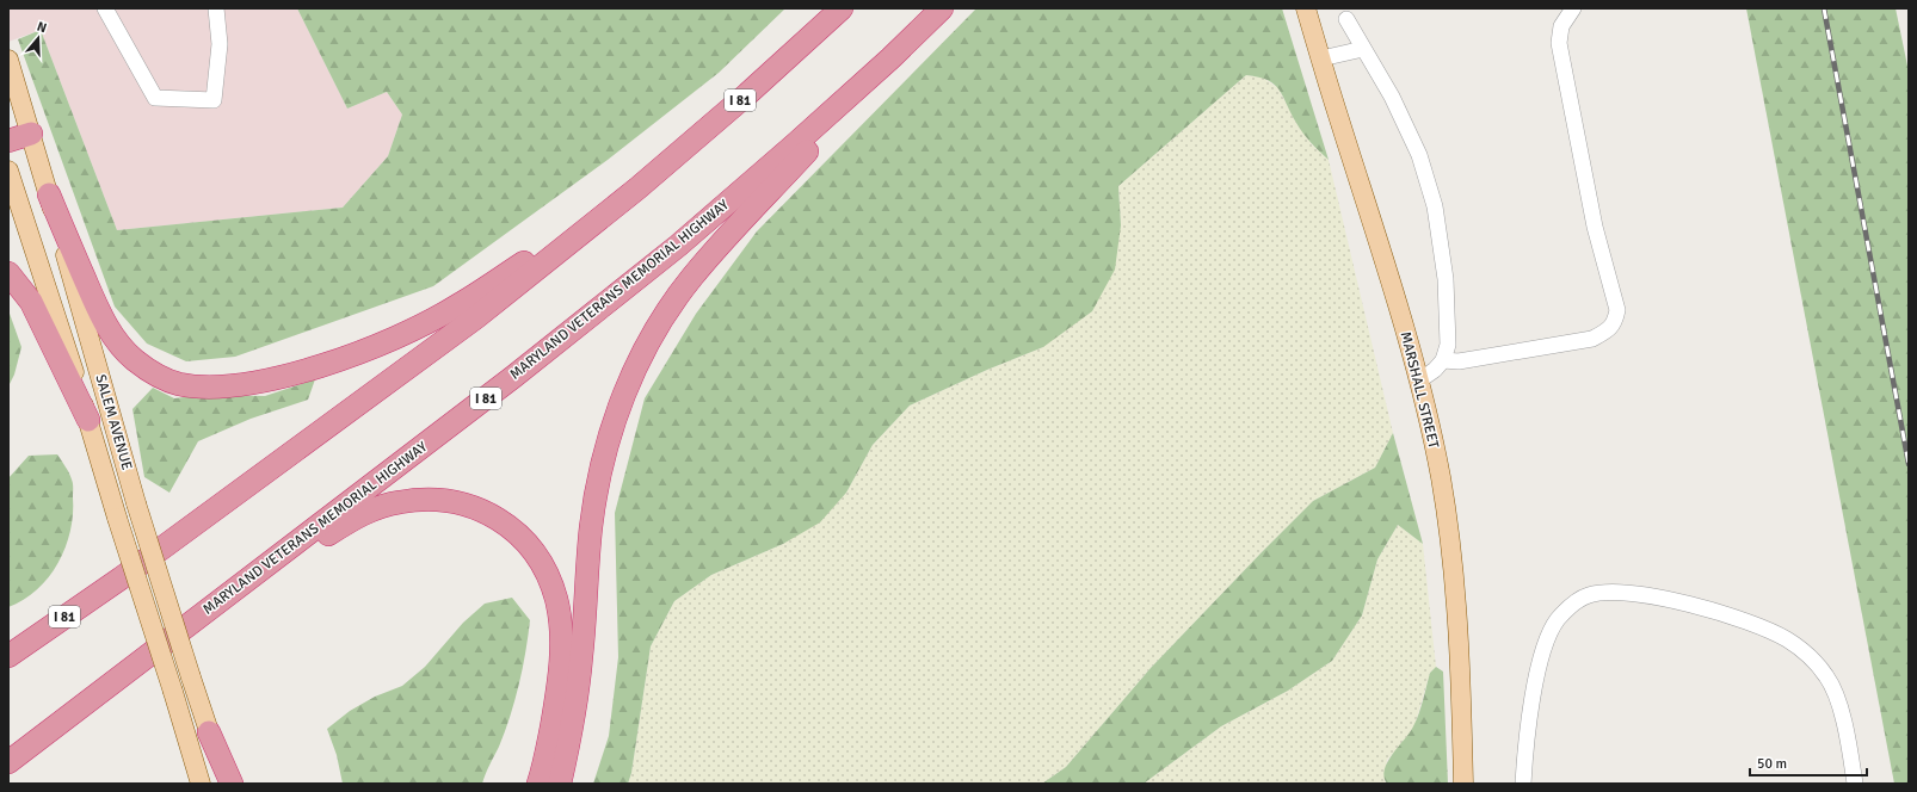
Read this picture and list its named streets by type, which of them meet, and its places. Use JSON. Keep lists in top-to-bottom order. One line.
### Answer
{"streets":{"highway":["I 81","MARYLAND VETERANS MEMORIAL HIGHWAY"],"main road":["MARSHALL STREET","SALEM AVENUE"]},"scale_bar":"50 m","north":"top"}
